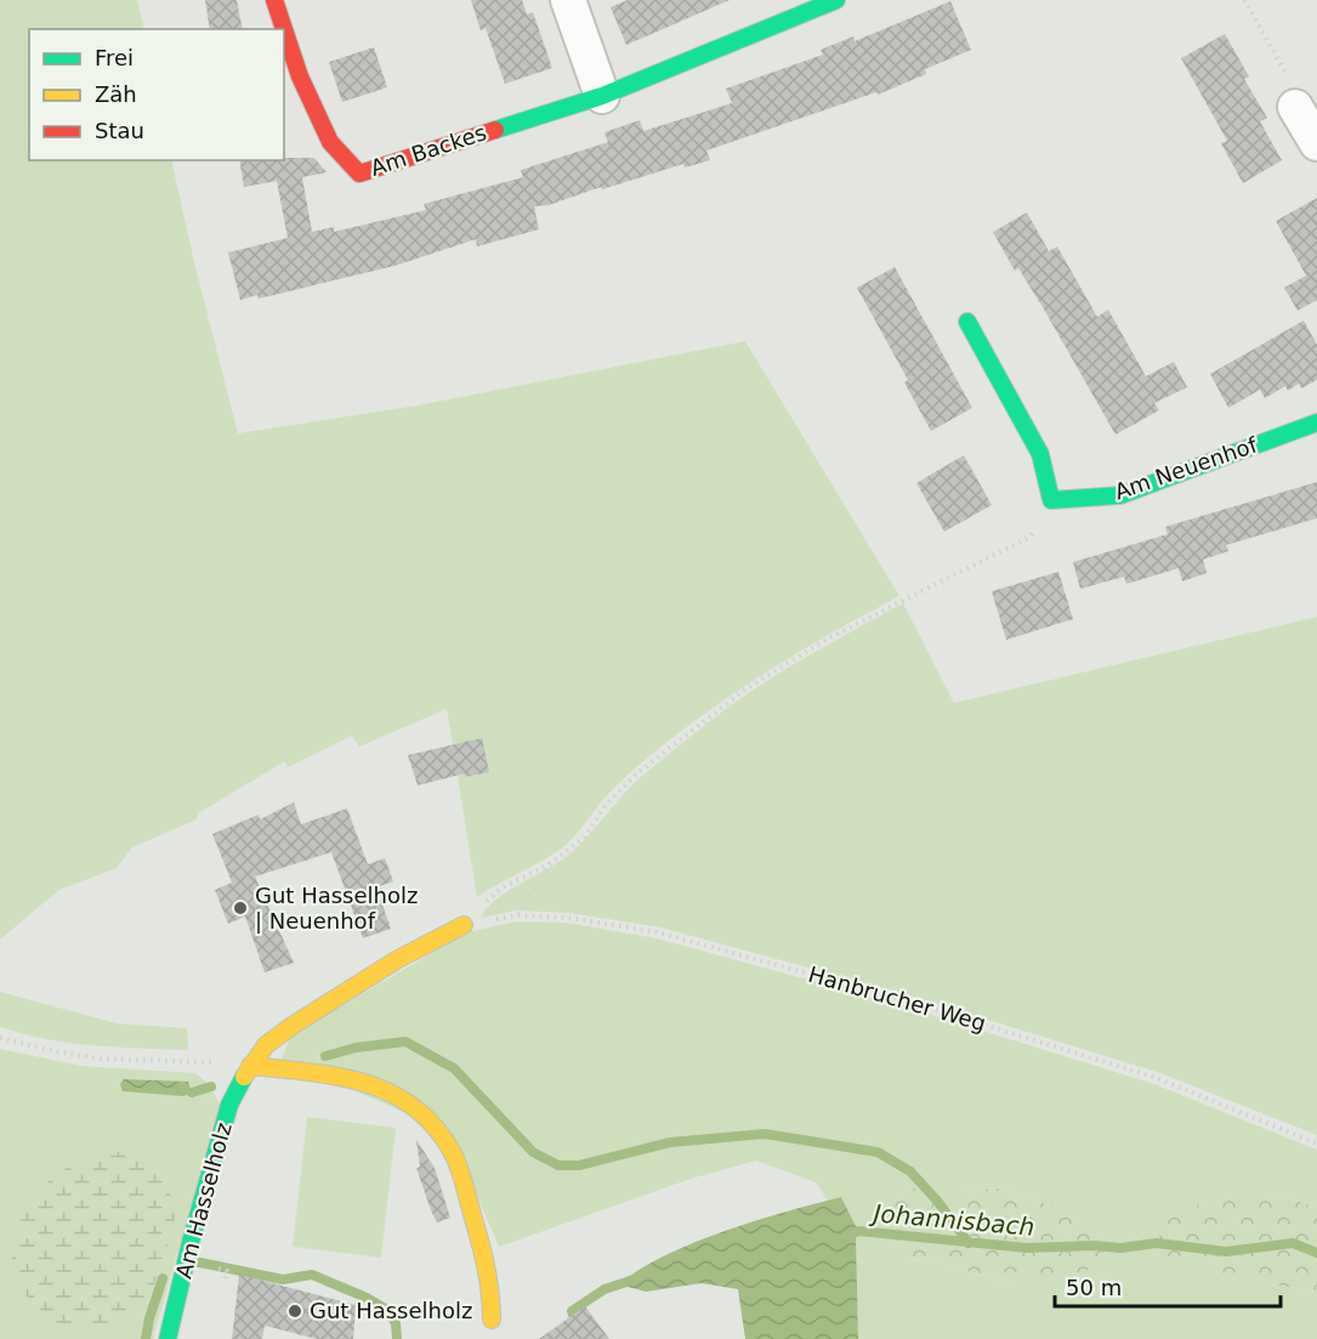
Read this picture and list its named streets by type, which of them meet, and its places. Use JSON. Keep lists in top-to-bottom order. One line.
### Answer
{"streets":{"street":["Am Backes","Am Neuenhof","Am Hasselholz"],"path":["Hanbrucher Weg"]},"crossings":[["Hanbrucher Weg","Am Hasselholz"]],"water":["Johannisbach"],"places":["Gut Hasselholz | Neuenhof","Gut Hasselholz"],"legend":["Frei","Zäh","Stau"],"scale_bar":"50 m"}
